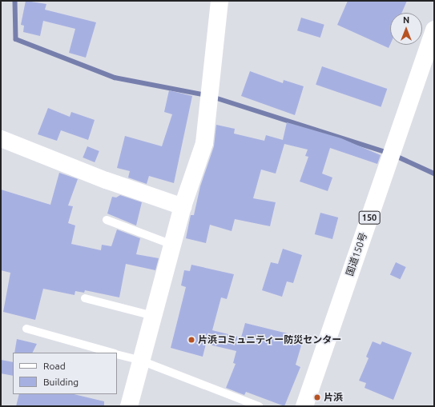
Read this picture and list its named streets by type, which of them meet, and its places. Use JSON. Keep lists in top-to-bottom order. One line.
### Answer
{"streets":{"main road":["150","国道150号"]},"places":["片浜コミュニティー防災センター","片浜"],"legend":["Road","Building"],"north":"top"}
